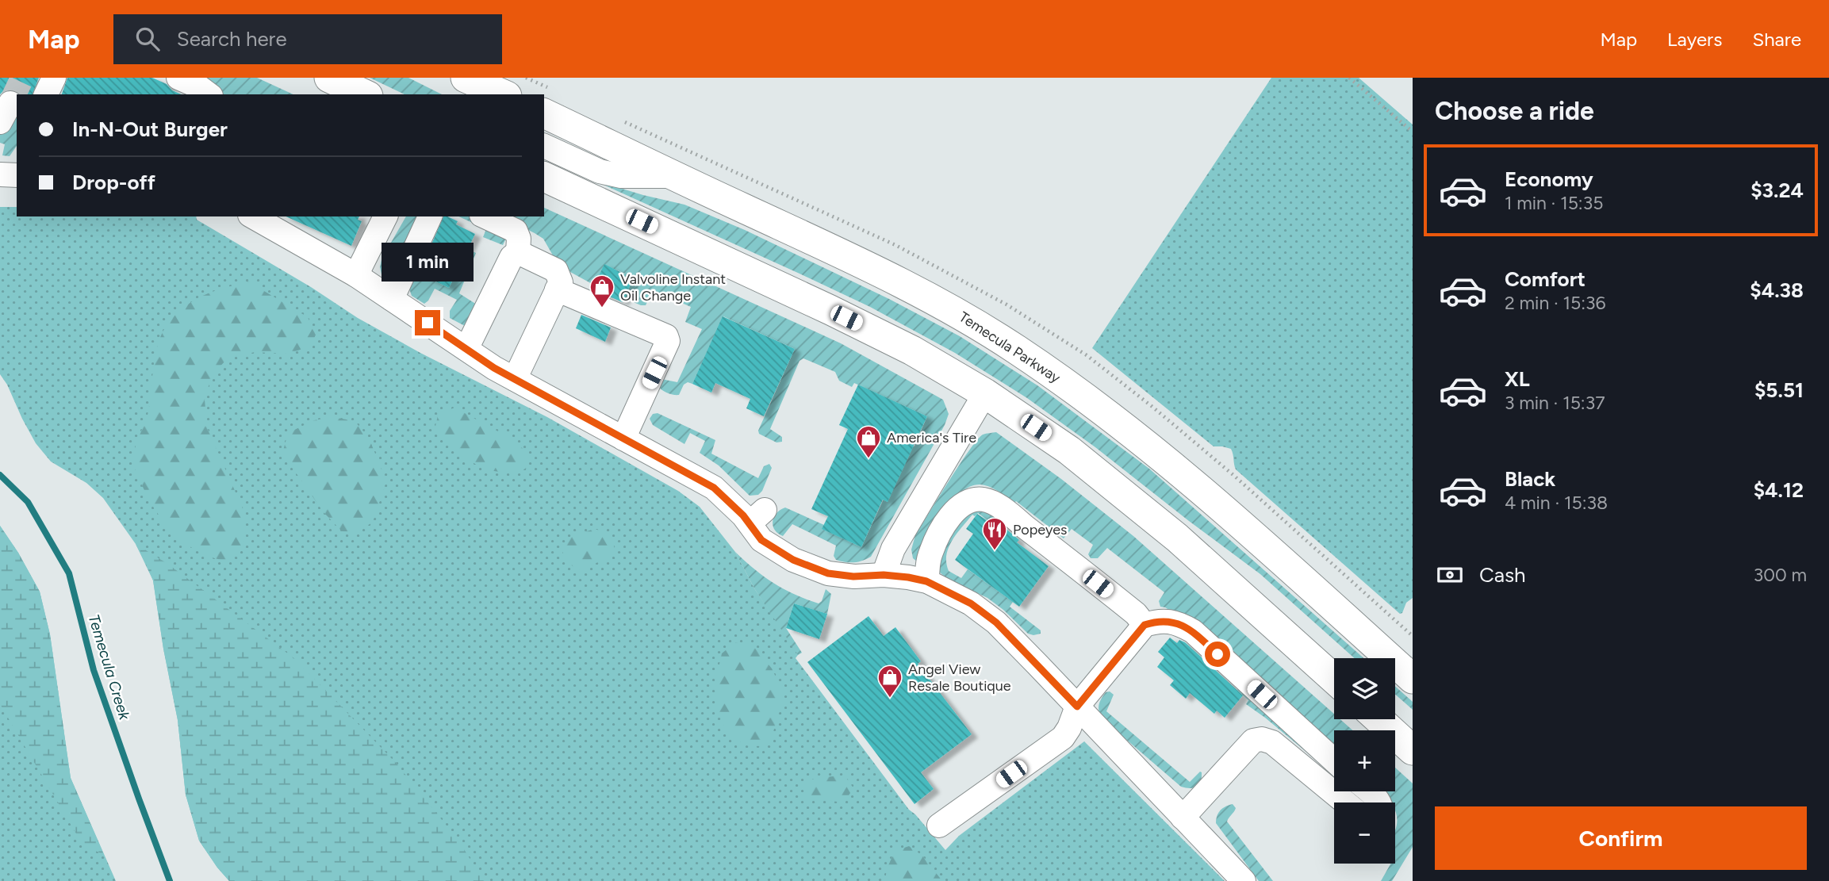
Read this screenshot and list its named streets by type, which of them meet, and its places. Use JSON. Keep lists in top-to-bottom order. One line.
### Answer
{"streets":{"main road":["Temecula Parkway"]},"water":["Temecula Creek"],"places":{"shop":["Valvoline Instant Oil Change","America's Tire","Angel View Resale Boutique"],"restaurant":["Popeyes"]},"page":{"header":"Map","search":"Search here","nav":["Map","Layers","Share"],"heading":"Choose a ride","banner":["In-N-Out Burger","Drop-off"],"list":[{"name":"Economy","note":"1 min · 15:35","value":"$3.24"},{"name":"Comfort","note":"2 min · 15:36","value":"$4.38"},{"name":"XL","note":"3 min · 15:37","value":"$5.51"},{"name":"Black","note":"4 min · 15:38","value":"$4.12"}],"bubble":"1 min","pay":["Cash","300 m"],"map_buttons":["+","−"],"buttons":"Confirm"}}
